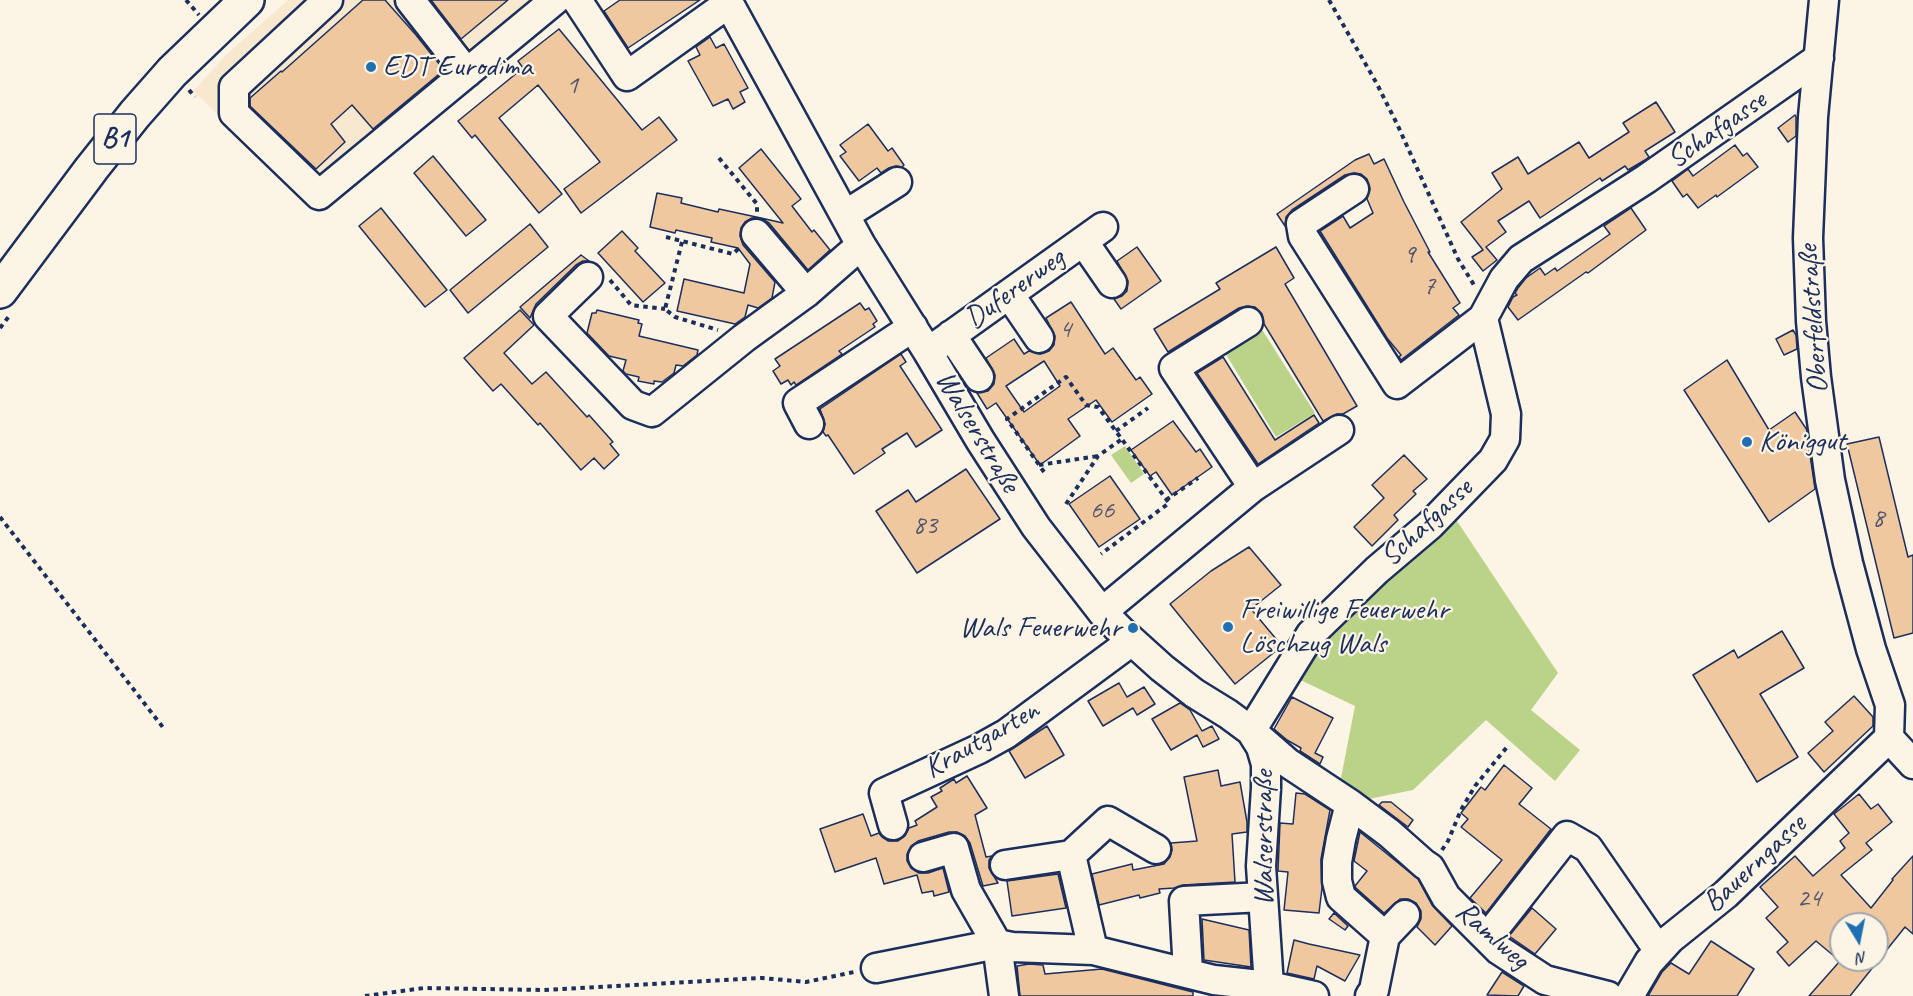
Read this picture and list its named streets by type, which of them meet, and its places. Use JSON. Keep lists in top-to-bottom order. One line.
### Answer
{"streets":{"main road":["B1"],"street":["Schafgasse","Dufererweg","Oberfeldstraße","Walserstraße","Krautgarten","Bauerngasse","Ramlweg"]},"crossings":[["Schafgasse","Oberfeldstraße"],["Schafgasse","Walserstraße"],["Dufererweg","Walserstraße"],["Oberfeldstraße","Bauerngasse"],["Walserstraße","Krautgarten"]],"places":["EDT Eurodima","Königgut","Freiwillige Feuerwehr Löschzug Wals","Wals Feuerwehr"],"house_numbers":["1","9","7","4","66","8","83","24"],"north":"bottom"}
